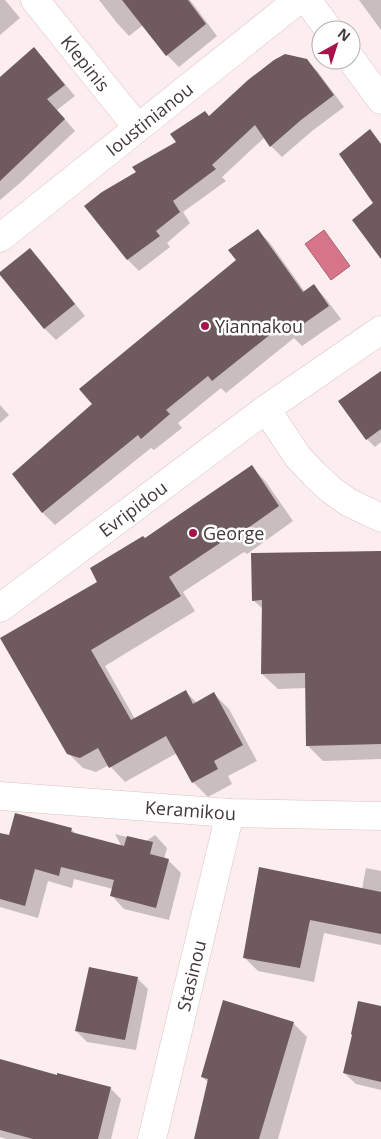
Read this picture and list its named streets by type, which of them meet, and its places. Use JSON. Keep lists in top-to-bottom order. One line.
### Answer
{"streets":{"street":["Klepinis","Ioustinianou","Evripidou","Keramikou","Stasinou"]},"crossings":[["Klepinis","Ioustinianou"],["Keramikou","Stasinou"]],"places":["Yiannakou","George"],"north":"top right"}
